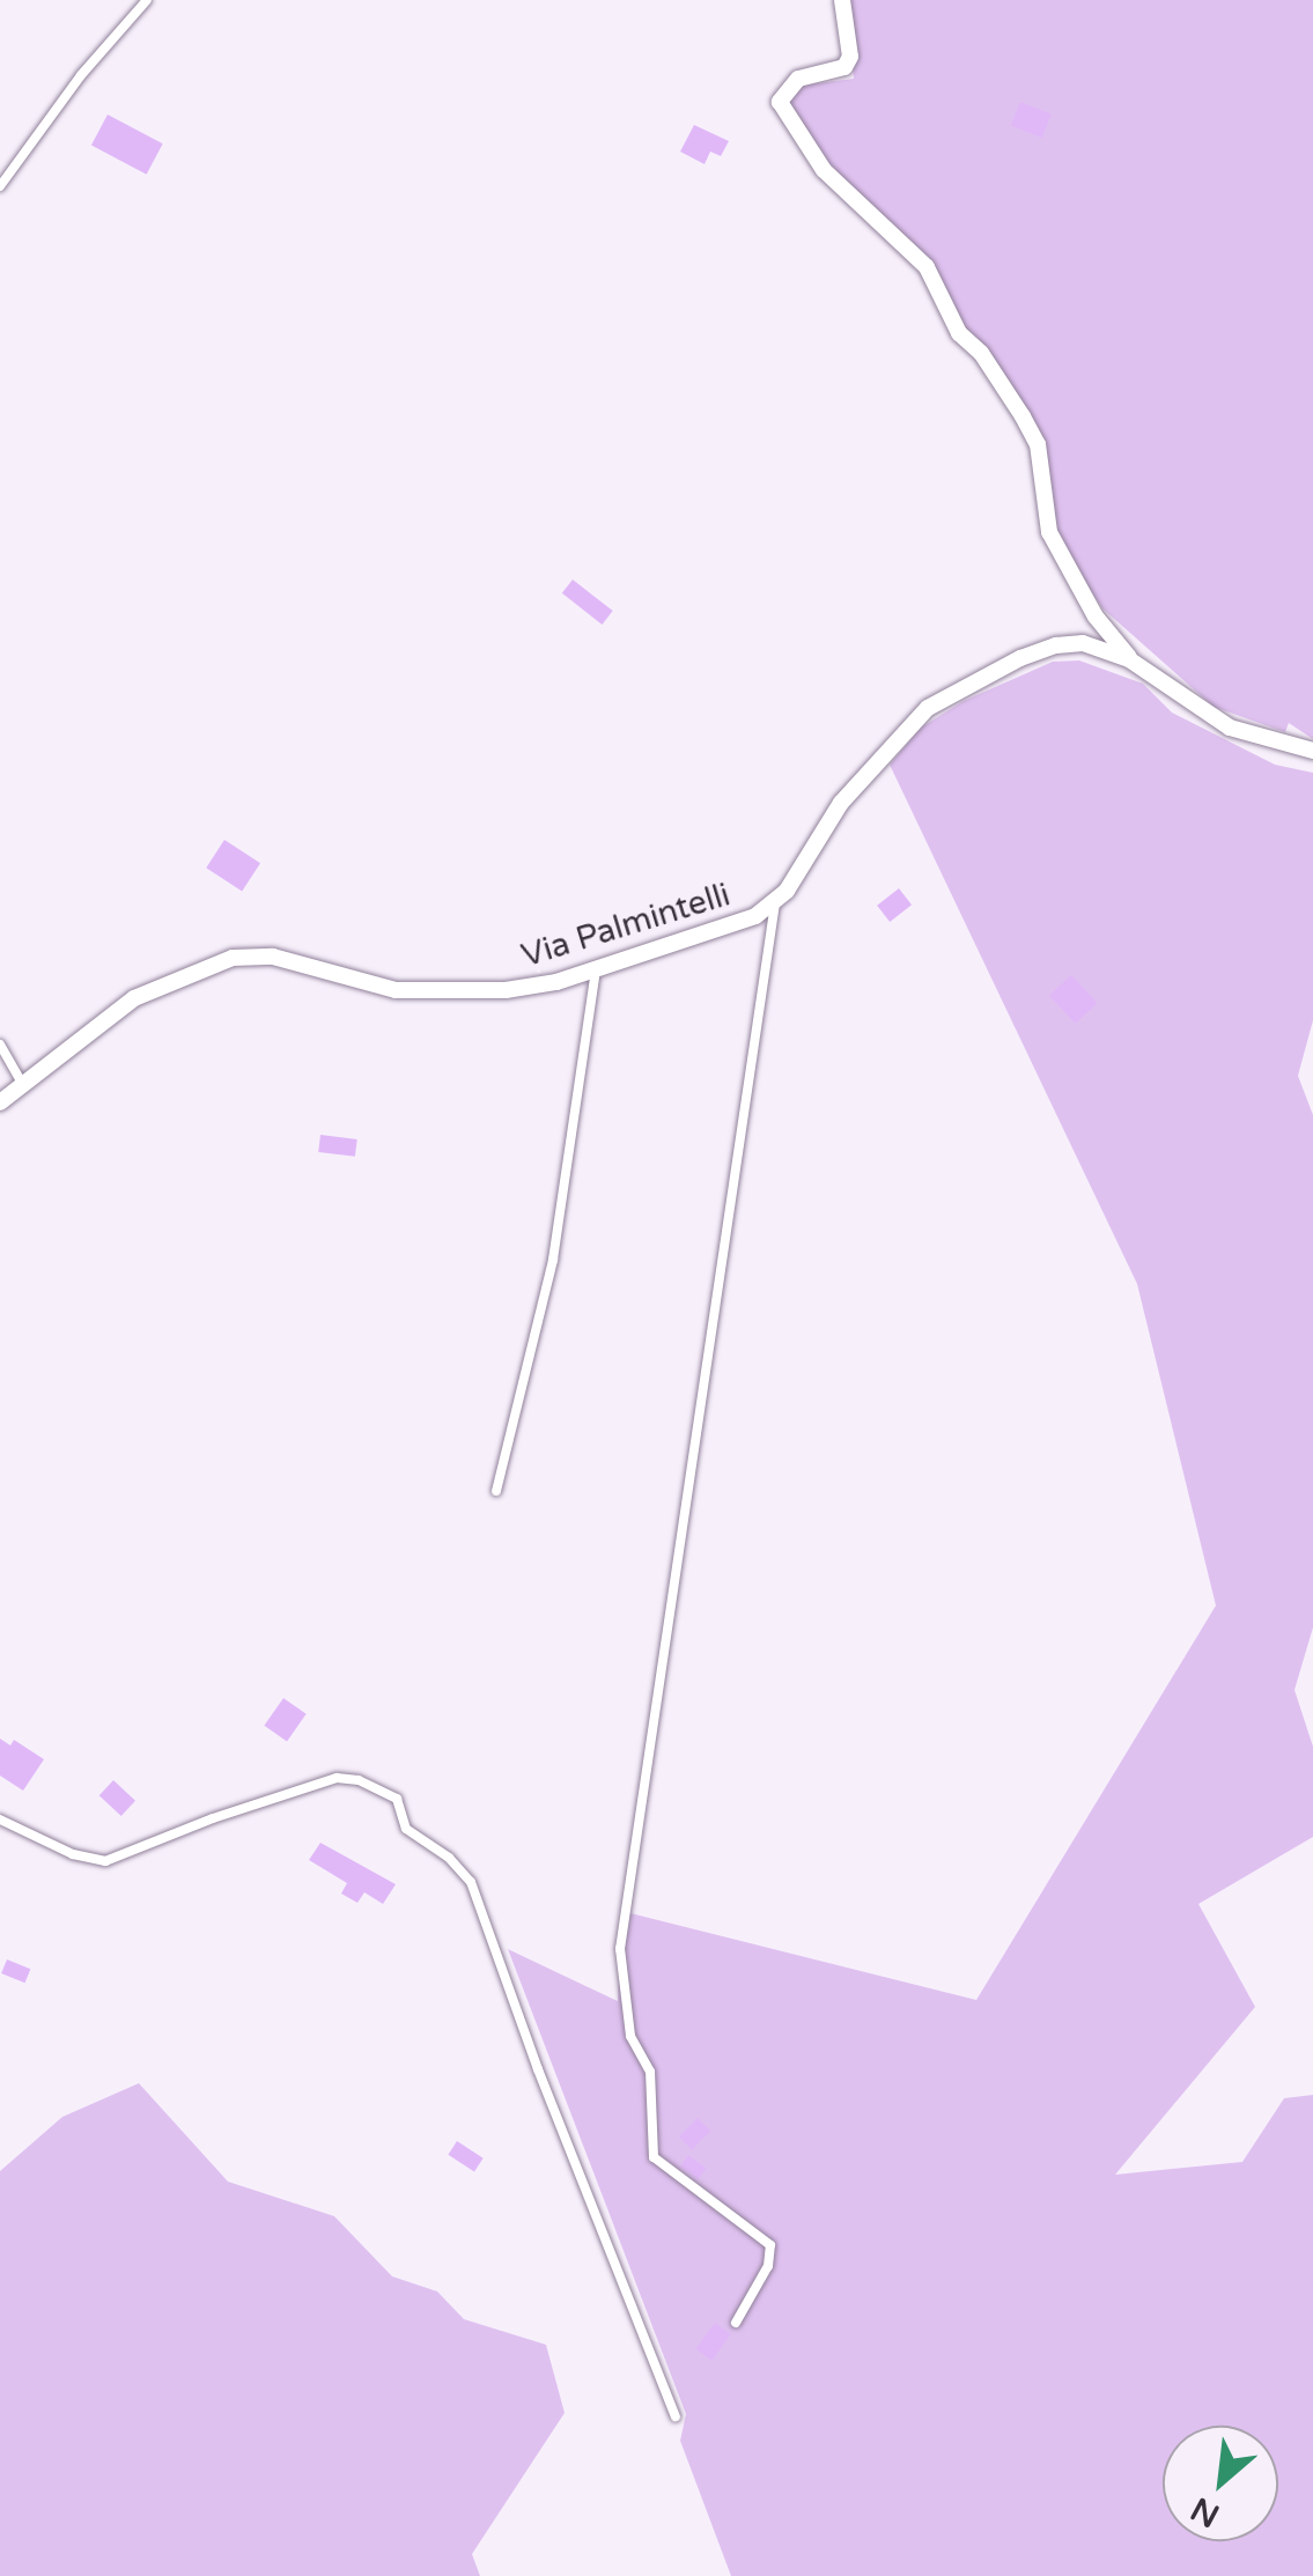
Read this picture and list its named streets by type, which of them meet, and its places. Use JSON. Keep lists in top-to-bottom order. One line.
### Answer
{"streets":{"street":["Via Palmintelli"]},"north":"bottom left"}
